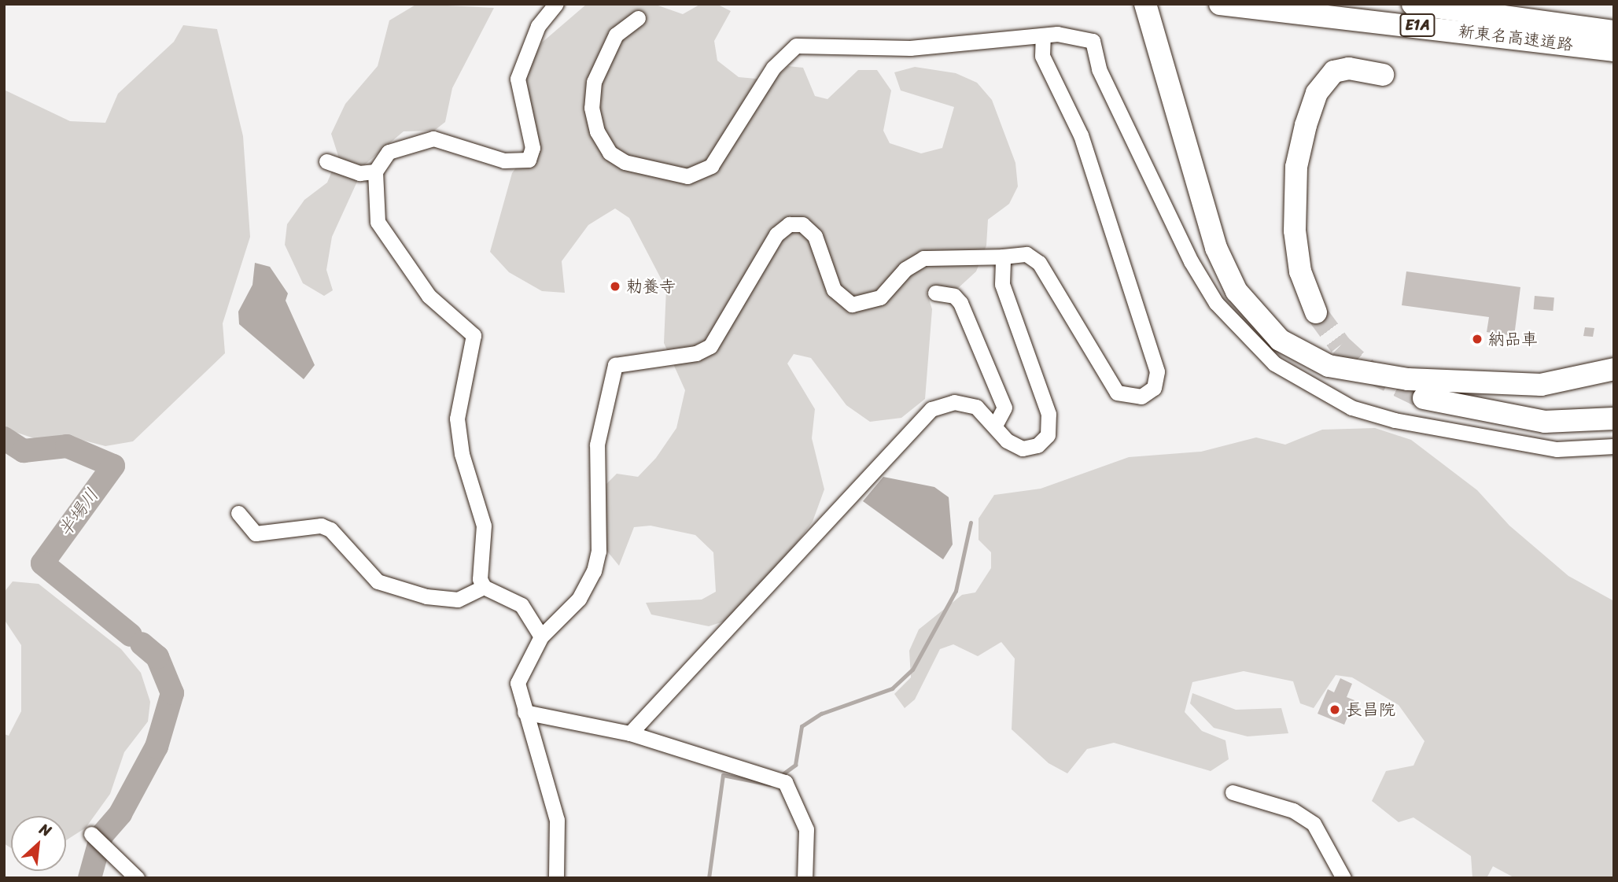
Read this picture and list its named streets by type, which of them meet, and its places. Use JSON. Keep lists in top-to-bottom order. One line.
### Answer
{"streets":{"highway":["E1A","新東名高速道路"]},"water":["半場川"],"places":["勅養寺","納品車","長昌院"],"north":"top right"}
